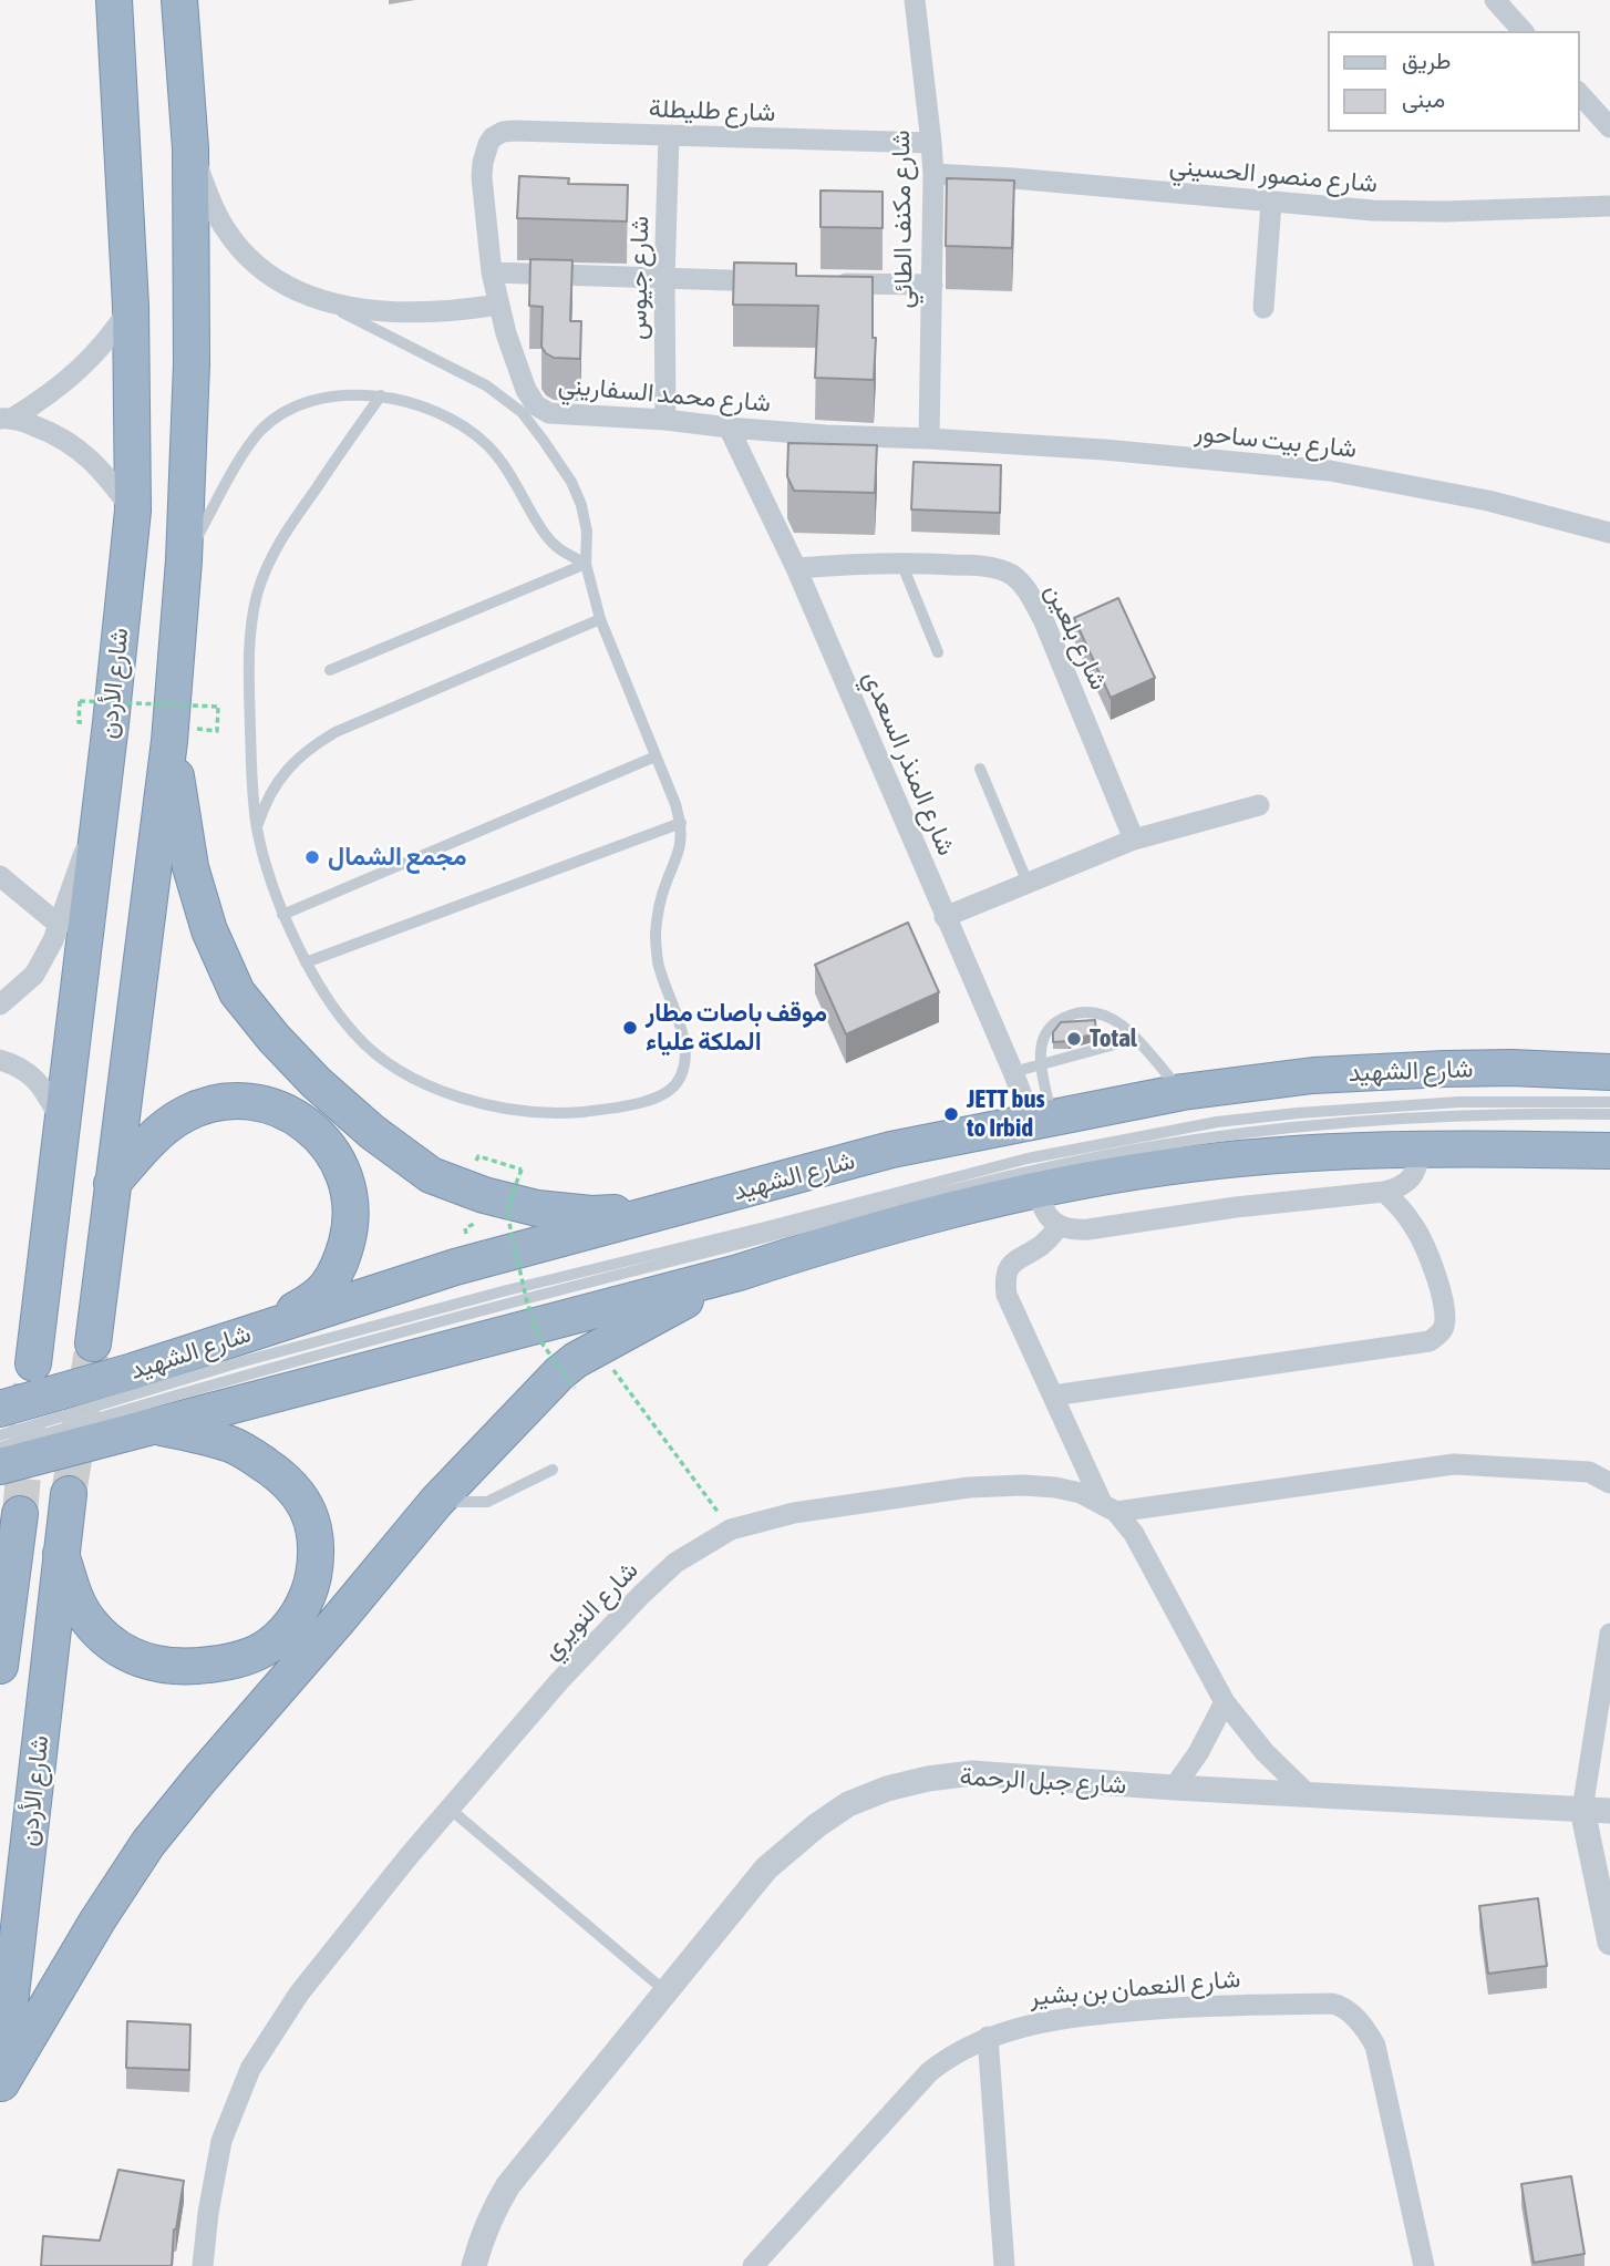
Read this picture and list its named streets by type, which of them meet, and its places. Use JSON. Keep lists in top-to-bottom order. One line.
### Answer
{"streets":{"highway":["شارع الأردن","شارع الشهيد"],"street":["شارع طليطلة","شارع منصور الحسيني","شارع مكنف الطائي","شارع جيوس","شارع محمد السفاريني","شارع بيت ساحور","شارع بلعين","شارع المنذر السعدي","شارع النويري","شارع جبل الرحمة","شارع النعمان بن بشير"]},"crossings":[["شارع طليطلة","شارع مكنف الطائي"],["شارع طليطلة","شارع جيوس"],["شارع طليطلة","شارع محمد السفاريني"],["شارع منصور الحسيني","شارع مكنف الطائي"],["شارع مكنف الطائي","شارع محمد السفاريني"],["شارع مكنف الطائي","شارع بيت ساحور"],["شارع جيوس","شارع محمد السفاريني"],["شارع محمد السفاريني","شارع بيت ساحور"],["شارع محمد السفاريني","شارع المنذر السعدي"],["شارع بلعين","شارع المنذر السعدي"],["شارع المنذر السعدي","شارع الشهيد"]],"places":["مجمع الشمال","موقف باصات مطار الملكة علياء","Total","JETT bus to Irbid"],"legend":["طريق","مبنى"]}
